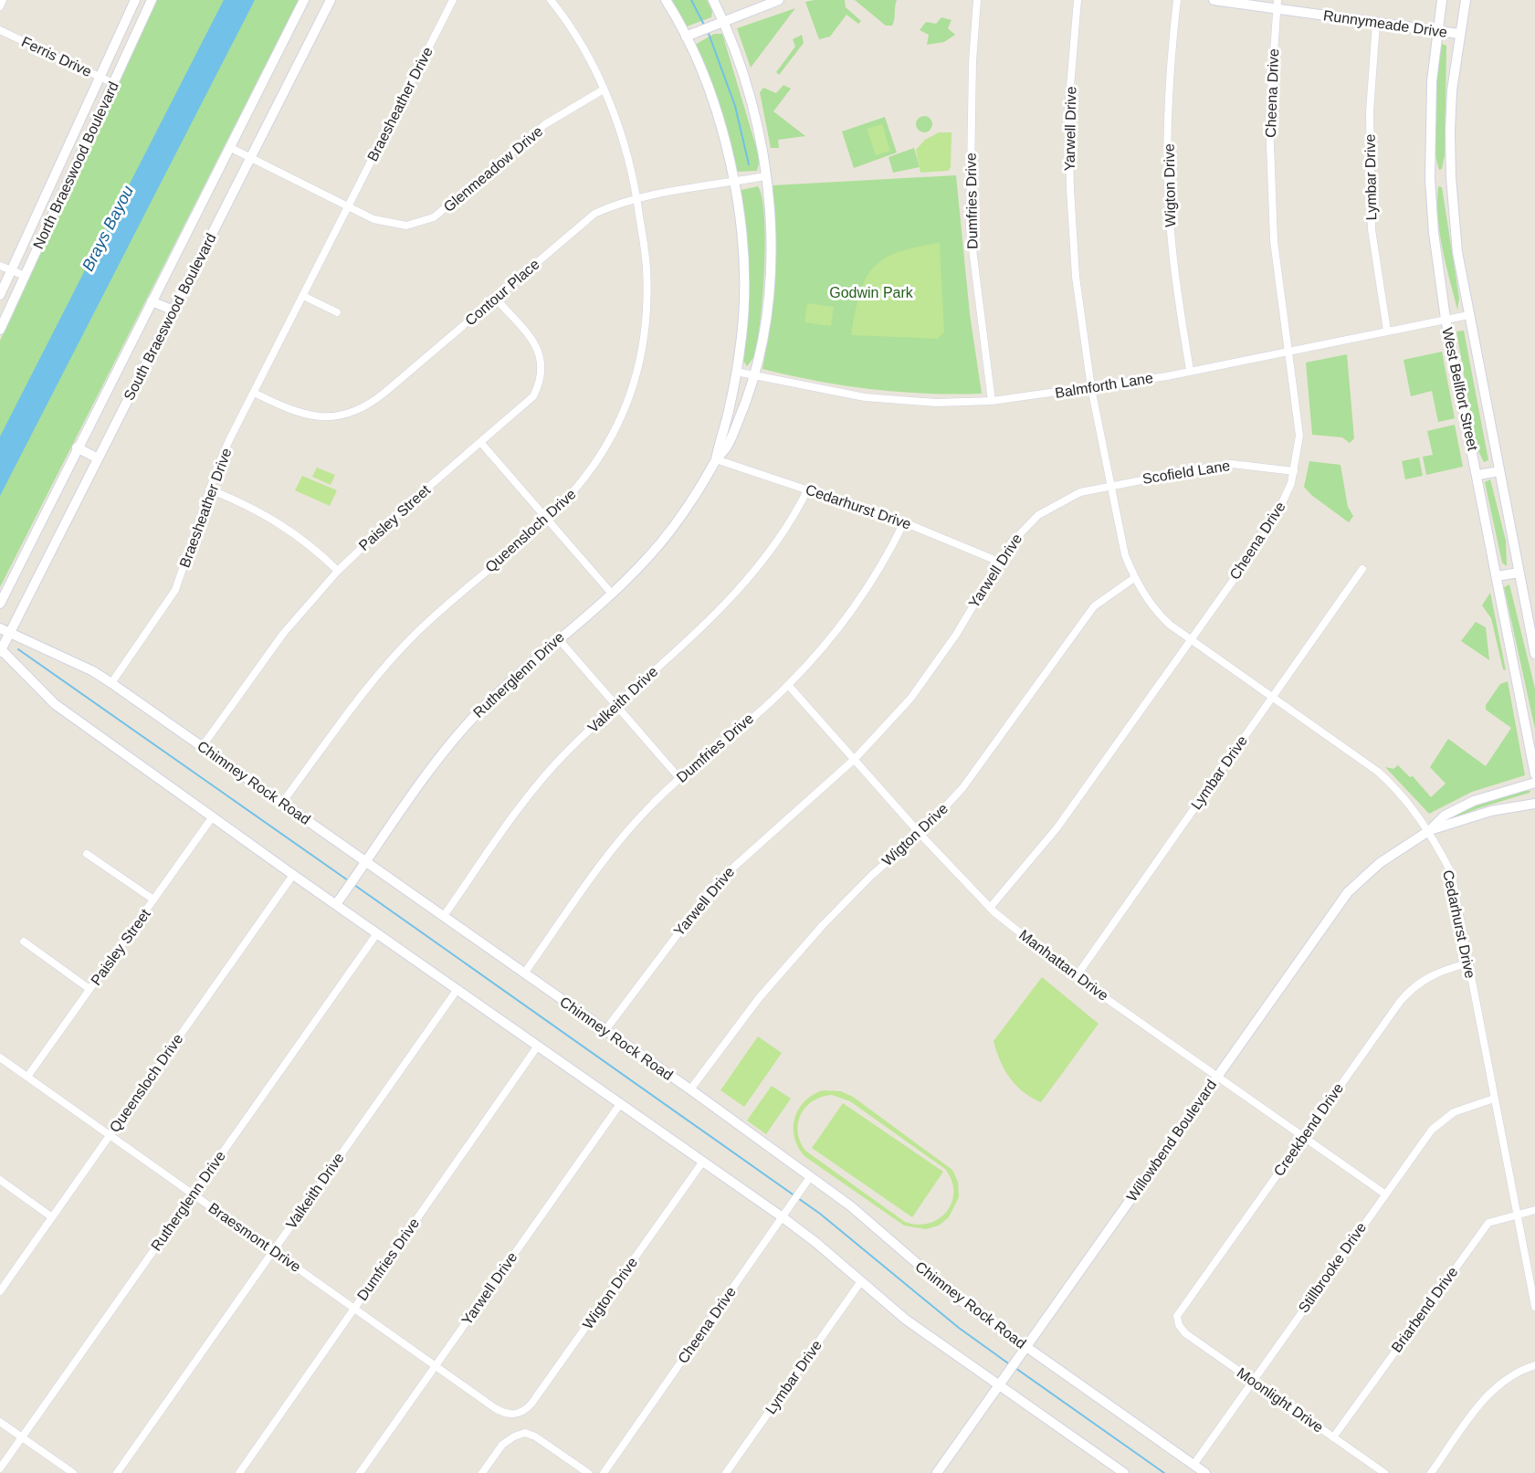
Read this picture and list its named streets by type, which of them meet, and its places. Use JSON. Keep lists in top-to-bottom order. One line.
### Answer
{"streets":{"main road":["Runnymeade Drive","North Braeswood Boulevard","South Braeswood Boulevard","West Bellfort Street","Rutherglenn Drive","Chimney Rock Road","Willowbend Boulevard"],"street":["Ferris Drive","Cheena Drive","Braesheather Drive","Yarwell Drive","Glenmeadow Drive","Lymbar Drive","Wigton Drive","Dumfries Drive","Contour Place","Balmforth Lane","Scofield Lane","Cedarhurst Drive","Paisley Street","Queensloch Drive","Valkeith Drive","Manhattan Drive","Creekbend Drive","Braesmont Drive","Stillbrooke Drive","Briarbend Drive","Moonlight Drive"]},"crossings":[["Runnymeade Drive","Cheena Drive"],["Runnymeade Drive","Lymbar Drive"],["Runnymeade Drive","West Bellfort Street"],["Ferris Drive","North Braeswood Boulevard"],["Cheena Drive","Balmforth Lane"],["Cheena Drive","Scofield Lane"],["Cheena Drive","Cedarhurst Drive"],["Cheena Drive","Chimney Rock Road"],["Cheena Drive","Manhattan Drive"],["Braesheather Drive","Glenmeadow Drive"],["Braesheather Drive","Contour Place"],["Braesheather Drive","Chimney Rock Road"],["Yarwell Drive","Balmforth Lane"],["Yarwell Drive","Scofield Lane"],["Yarwell Drive","Cedarhurst Drive"],["Yarwell Drive","Chimney Rock Road"],["Yarwell Drive","Manhattan Drive"],["Yarwell Drive","Braesmont Drive"],["Glenmeadow Drive","South Braeswood Boulevard"],["Lymbar Drive","Balmforth Lane"],["Lymbar Drive","Cedarhurst Drive"],["Lymbar Drive","Manhattan Drive"],["Wigton Drive","Balmforth Lane"],["Wigton Drive","Cedarhurst Drive"],["Wigton Drive","Chimney Rock Road"],["Wigton Drive","Manhattan Drive"],["Wigton Drive","Braesmont Drive"],["Dumfries Drive","Balmforth Lane"],["Dumfries Drive","Cedarhurst Drive"],["Dumfries Drive","Chimney Rock Road"],["Dumfries Drive","Manhattan Drive"],["Dumfries Drive","Braesmont Drive"],["Contour Place","Paisley Street"],["Contour Place","Queensloch Drive"],["Contour Place","Rutherglenn Drive"],["South Braeswood Boulevard","Chimney Rock Road"],["Balmforth Lane","West Bellfort Street"],["Balmforth Lane","Rutherglenn Drive"],["Scofield Lane","Cedarhurst Drive"],["Cedarhurst Drive","Rutherglenn Drive"],["Cedarhurst Drive","Valkeith Drive"],["Cedarhurst Drive","Creekbend Drive"],["Cedarhurst Drive","Willowbend Boulevard"],["Cedarhurst Drive","Stillbrooke Drive"],["Cedarhurst Drive","Briarbend Drive"],["Paisley Street","Chimney Rock Road"],["Paisley Street","Braesmont Drive"],["Queensloch Drive","Chimney Rock Road"],["Queensloch Drive","Braesmont Drive"],["Rutherglenn Drive","Chimney Rock Road"],["Rutherglenn Drive","Braesmont Drive"],["Valkeith Drive","Chimney Rock Road"],["Valkeith Drive","Braesmont Drive"],["Chimney Rock Road","Willowbend Boulevard"],["Chimney Rock Road","Stillbrooke Drive"],["Manhattan Drive","Creekbend Drive"],["Manhattan Drive","Willowbend Boulevard"],["Manhattan Drive","Stillbrooke Drive"],["Creekbend Drive","Moonlight Drive"],["Stillbrooke Drive","Moonlight Drive"],["Briarbend Drive","Moonlight Drive"]],"water":["Brays Bayou"],"parks":["Godwin Park"]}
